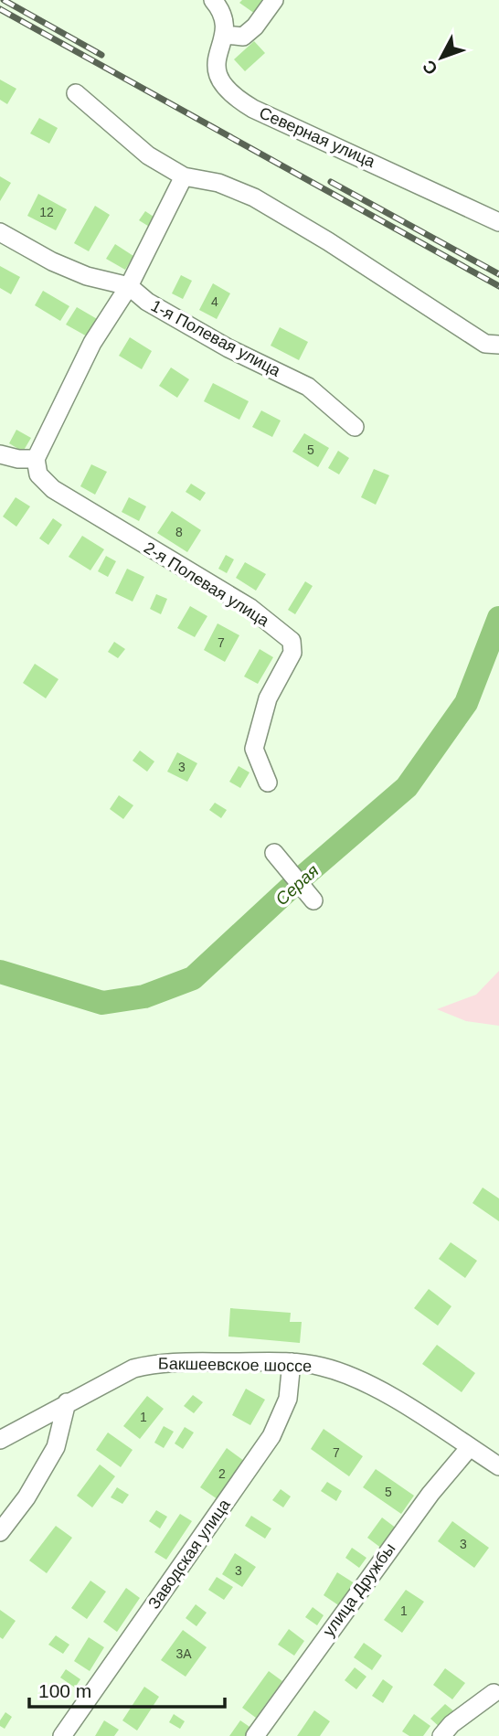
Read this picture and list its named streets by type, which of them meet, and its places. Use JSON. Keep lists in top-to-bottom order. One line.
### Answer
{"streets":{"street":["Северная улица","1-я Полевая улица","2-я Полевая улица","Бакшеевское шоссе","Заводская улица","улица Дружбы"]},"crossings":[["Бакшеевское шоссе","Заводская улица"],["Бакшеевское шоссе","улица Дружбы"]],"water":["Серая"],"house_numbers":["12","4","5","8","7","3","1","7","2","5","3","3","1","3А"],"scale_bar":"100 m","north":"bottom left"}
